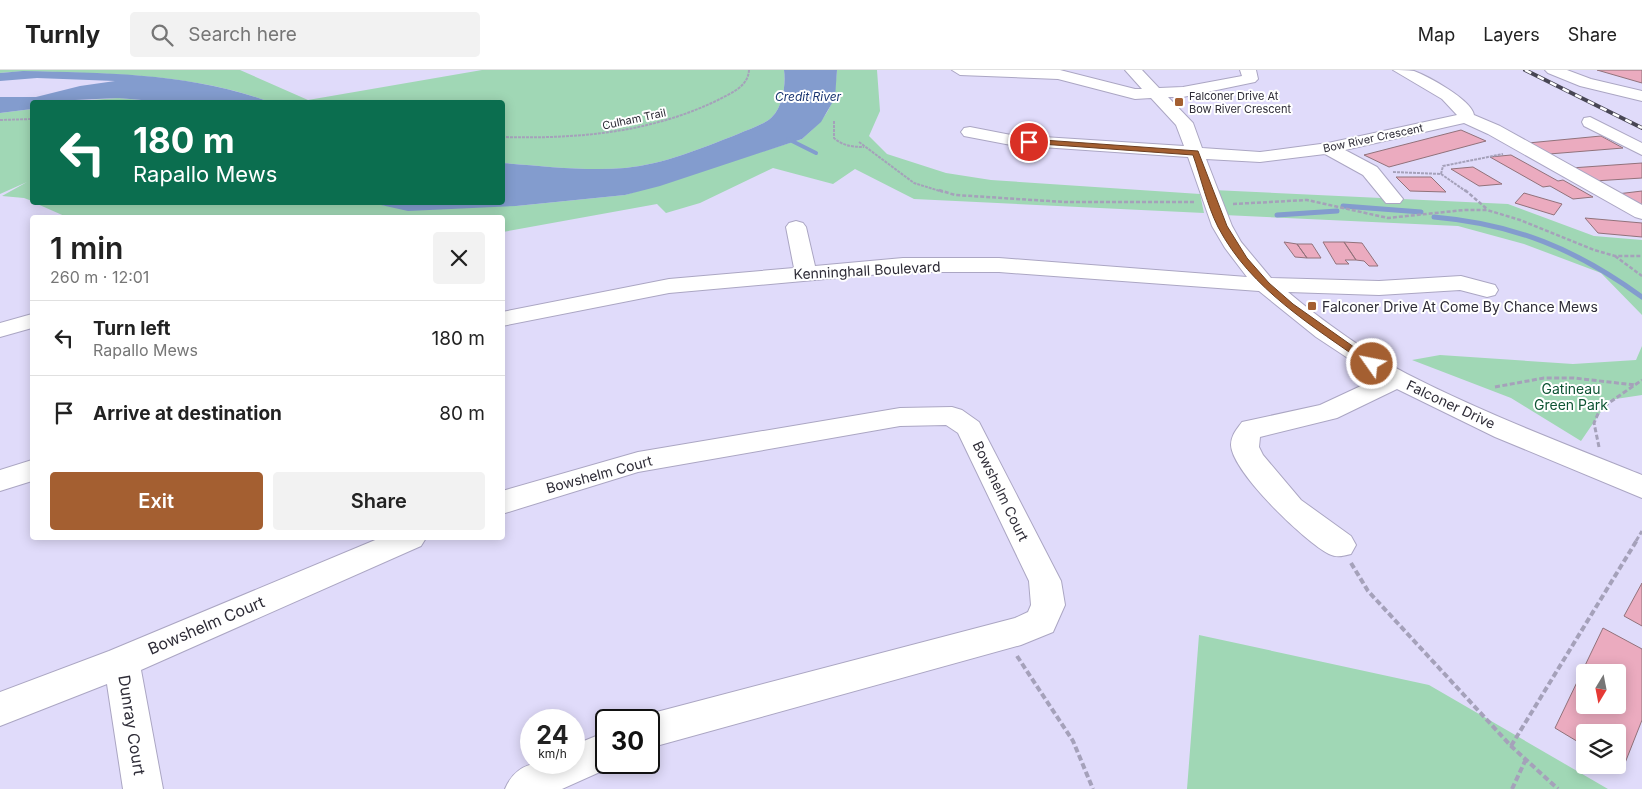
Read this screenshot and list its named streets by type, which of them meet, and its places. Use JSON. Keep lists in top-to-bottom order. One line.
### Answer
{"streets":{"street":["Bow River Crescent","Kenninghall Boulevard","Falconer Drive","Bowshelm Court","Dunray Court"],"path":["Culham Trail"]},"crossings":[["Bow River Crescent","Falconer Drive"],["Kenninghall Boulevard","Falconer Drive"],["Bowshelm Court","Dunray Court"]],"water":["Credit River"],"parks":["Gatineau Green Park"],"places":{"transit":["Falconer Drive At Bow River Crescent","Falconer Drive At Come By Chance Mews"]},"north":"bottom","page":{"header":"Turnly","search":"Search here","nav":["Map","Layers","Share"],"turn":["180 m","Rapallo Mews"],"heading":["1 min","260 m · 12:01"],"list":[{"name":"Turn left","note":"Rapallo Mews","value":"180 m"},{"name":"Arrive at destination","value":"80 m"}],"buttons":["Exit","Share"],"speed":"24 km/h","limit":"30"}}
